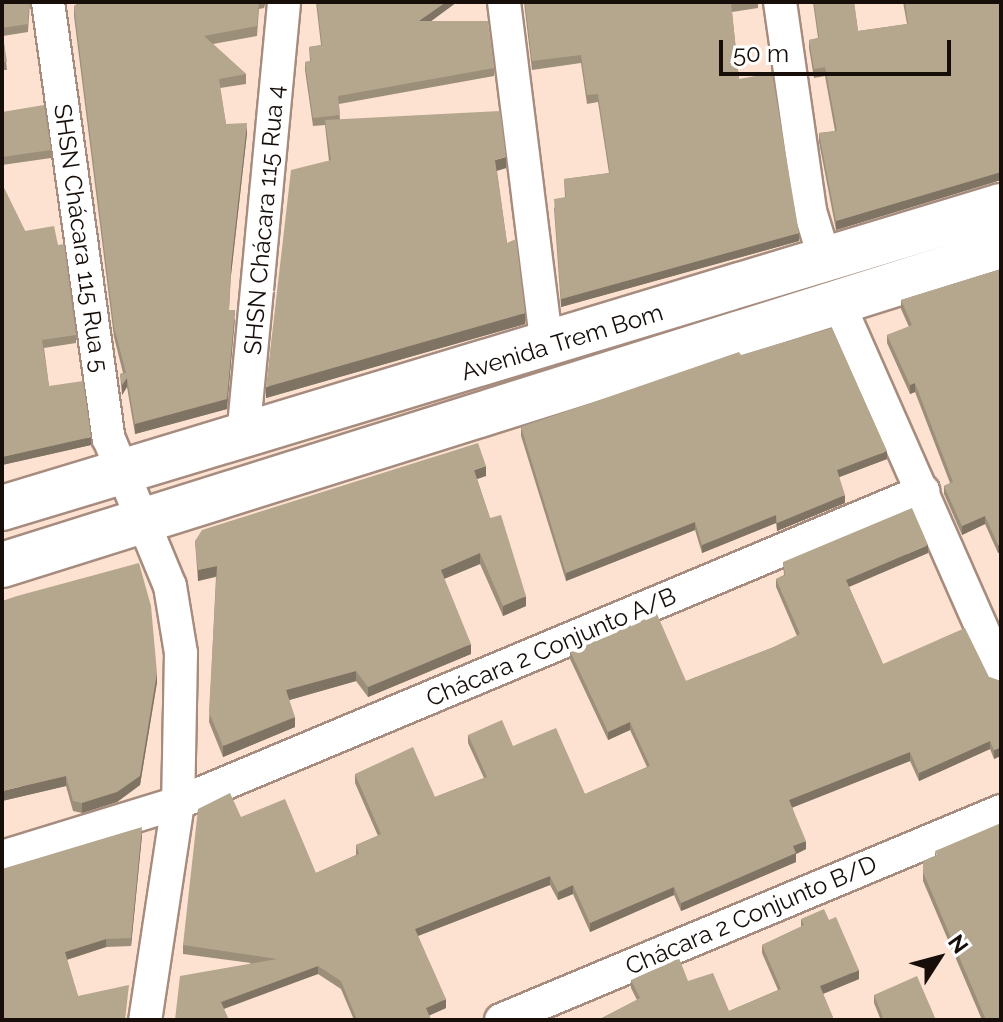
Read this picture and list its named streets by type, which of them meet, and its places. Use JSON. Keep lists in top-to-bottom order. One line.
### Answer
{"streets":{"street":["SHSN Chácara 115 Rua 4","SHSN Chácara 115 Rua 5","Avenida Trem Bom","Chácara 2 Conjunto A/B","Chácara 2 Conjunto B/D"]},"crossings":[["SHSN Chácara 115 Rua 4","Avenida Trem Bom"],["SHSN Chácara 115 Rua 5","Avenida Trem Bom"]],"scale_bar":"50 m","north":"top right"}
